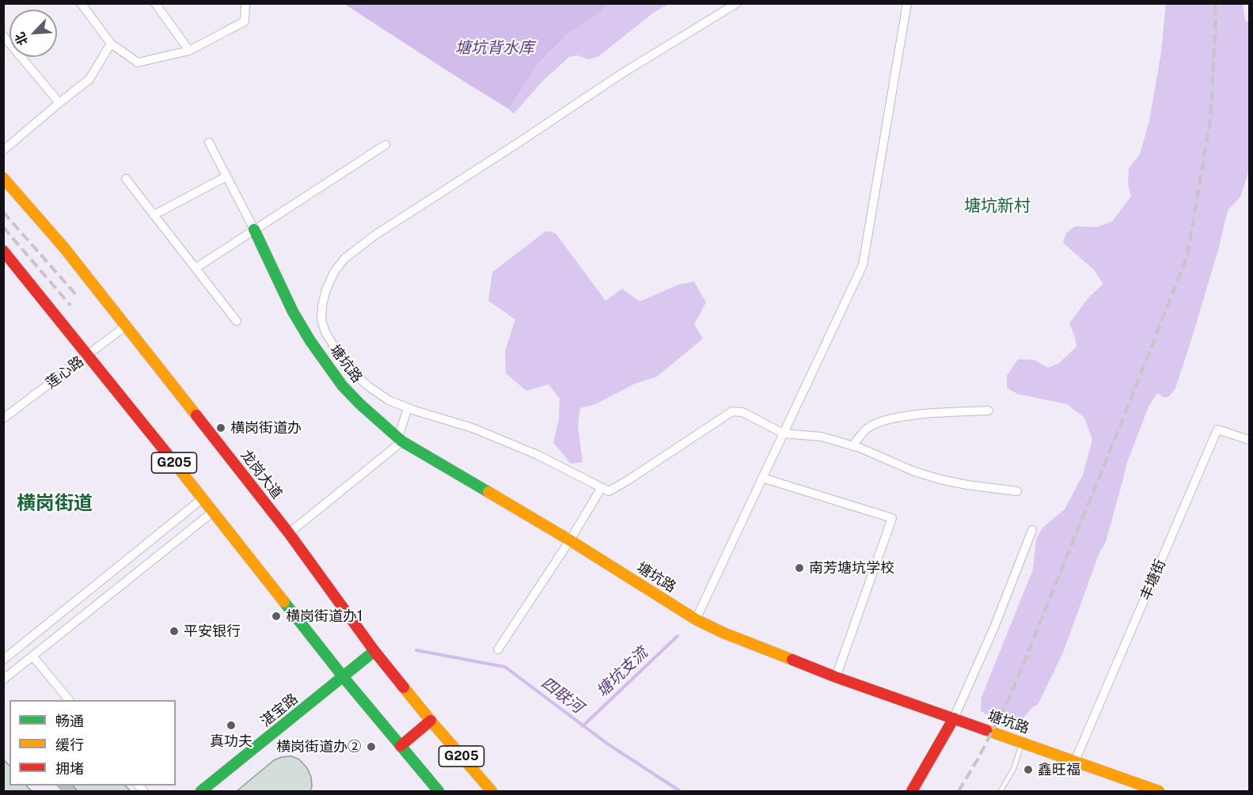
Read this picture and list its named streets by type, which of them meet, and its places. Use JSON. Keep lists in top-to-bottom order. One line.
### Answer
{"streets":{"main road":["塘坑路","G205","龙岗大道","湛宝路"],"street":["莲心路","丰塘街"]},"crossings":[["塘坑路","丰塘街"],["莲心路","G205"],["莲心路","龙岗大道"],["G205","湛宝路"],["龙岗大道","湛宝路"]],"districts":["塘坑新村","横岗街道"],"water":["塘坑背水库","塘坑支流","四联河"],"places":["横岗街道办","南芳塘坑学校","横岗街道办1","平安银行","真功夫","横岗街道办②","鑫旺福"],"legend":["畅通","缓行","拥堵"],"north":"bottom left"}
